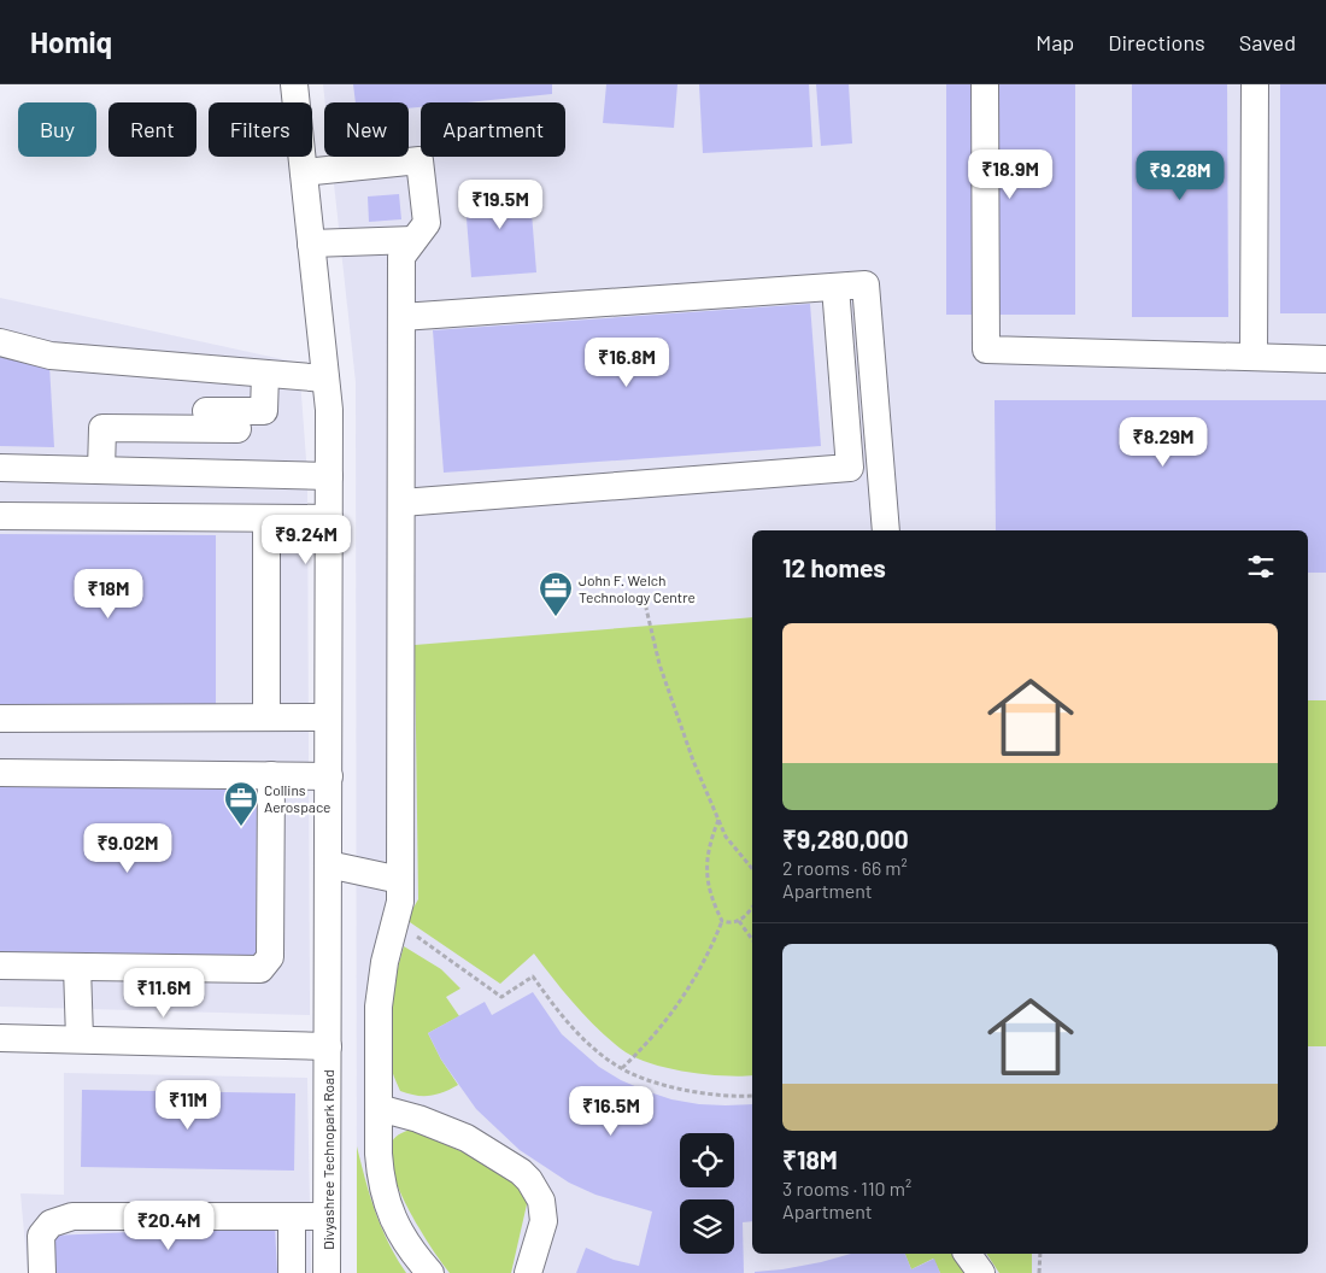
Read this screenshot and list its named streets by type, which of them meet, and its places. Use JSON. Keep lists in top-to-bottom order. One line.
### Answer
{"streets":{"street":["Divyashree Technopark Road"]},"places":{"office":["John F. Welch Technology Centre","Collins Aerospace"]},"page":{"header":"Homiq","nav":["Map","Directions","Saved"],"chip":["Buy","Rent","Filters","New","Apartment"],"price":["₹18.9M","₹9.28M","₹19.5M","₹16.8M","₹8.29M","₹9.24M","₹18M","₹9.02M","₹11.6M","₹11M","₹16.5M","₹20.4M"],"heading":"12 homes","list":[{"name":"₹9,280,000","note":"2 rooms · 66 m² · Apartment"},{"name":"₹18M","note":"3 rooms · 110 m² · Apartment"}]}}
